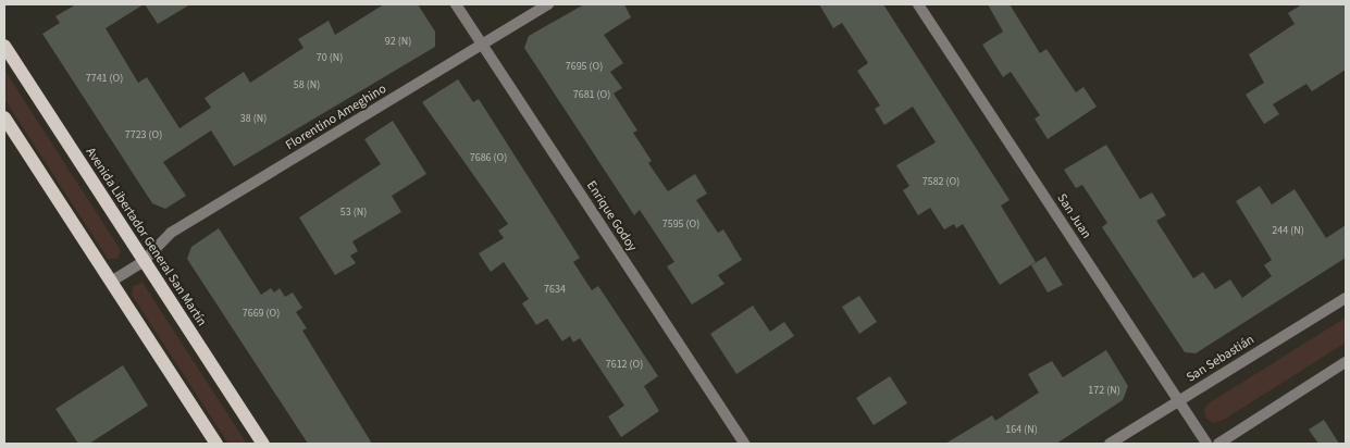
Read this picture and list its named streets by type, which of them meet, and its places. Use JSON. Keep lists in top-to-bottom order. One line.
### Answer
{"streets":{"main road":["Avenida Libertador General San Martín"],"street":["Florentino Ameghino","Enrique Godoy","San Juan","San Sebastián"]},"crossings":[["Florentino Ameghino","Enrique Godoy"],["Florentino Ameghino","Avenida Libertador General San Martín"],["San Juan","San Sebastián"]],"house_numbers":["92 (N)","70 (N)","7695 (O)","7741 (O)","58 (N)","7681 (O)","38 (N)","7723 (O)","7686 (O)","7582 (O)","53 (N)","7595 (O)","244 (N)","7634","7669 (O)","7612 (O)","172 (N)","164 (N)"]}
